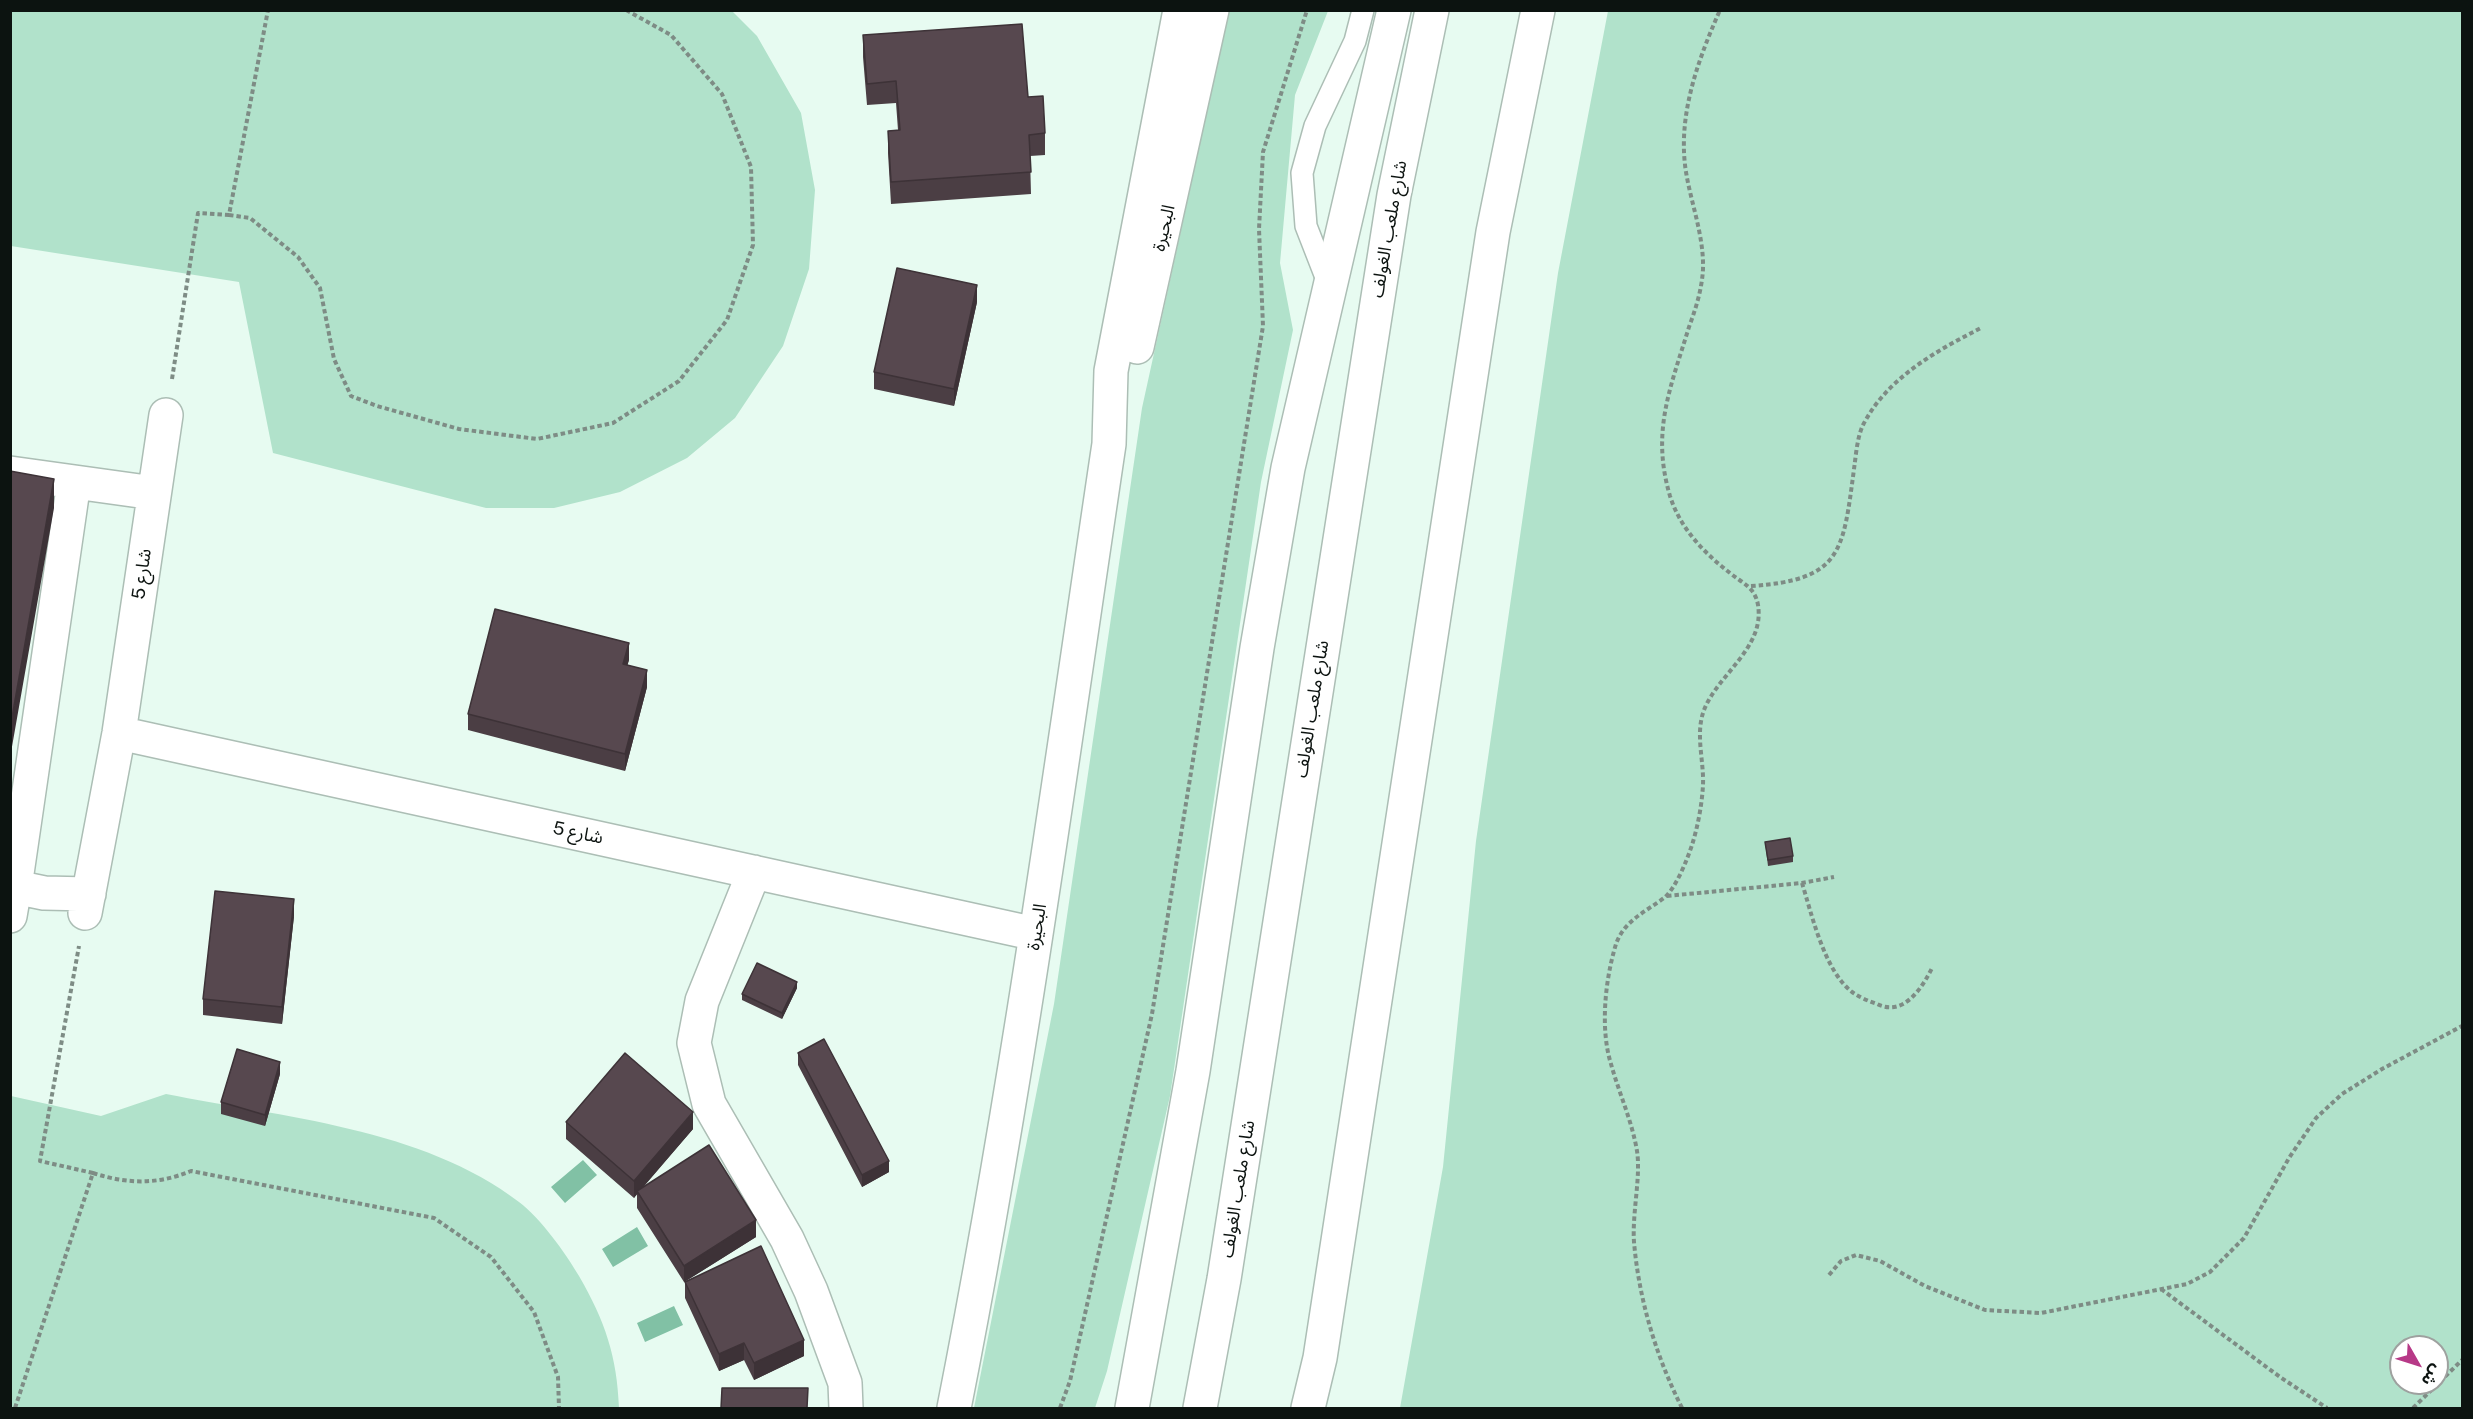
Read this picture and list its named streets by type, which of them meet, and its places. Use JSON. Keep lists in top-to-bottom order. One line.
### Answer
{"streets":{"main road":["البحيرة","شارع ملعب الغولف","شارع 5"]},"crossings":[["البحيرة","شارع 5"]],"north":"bottom right"}
